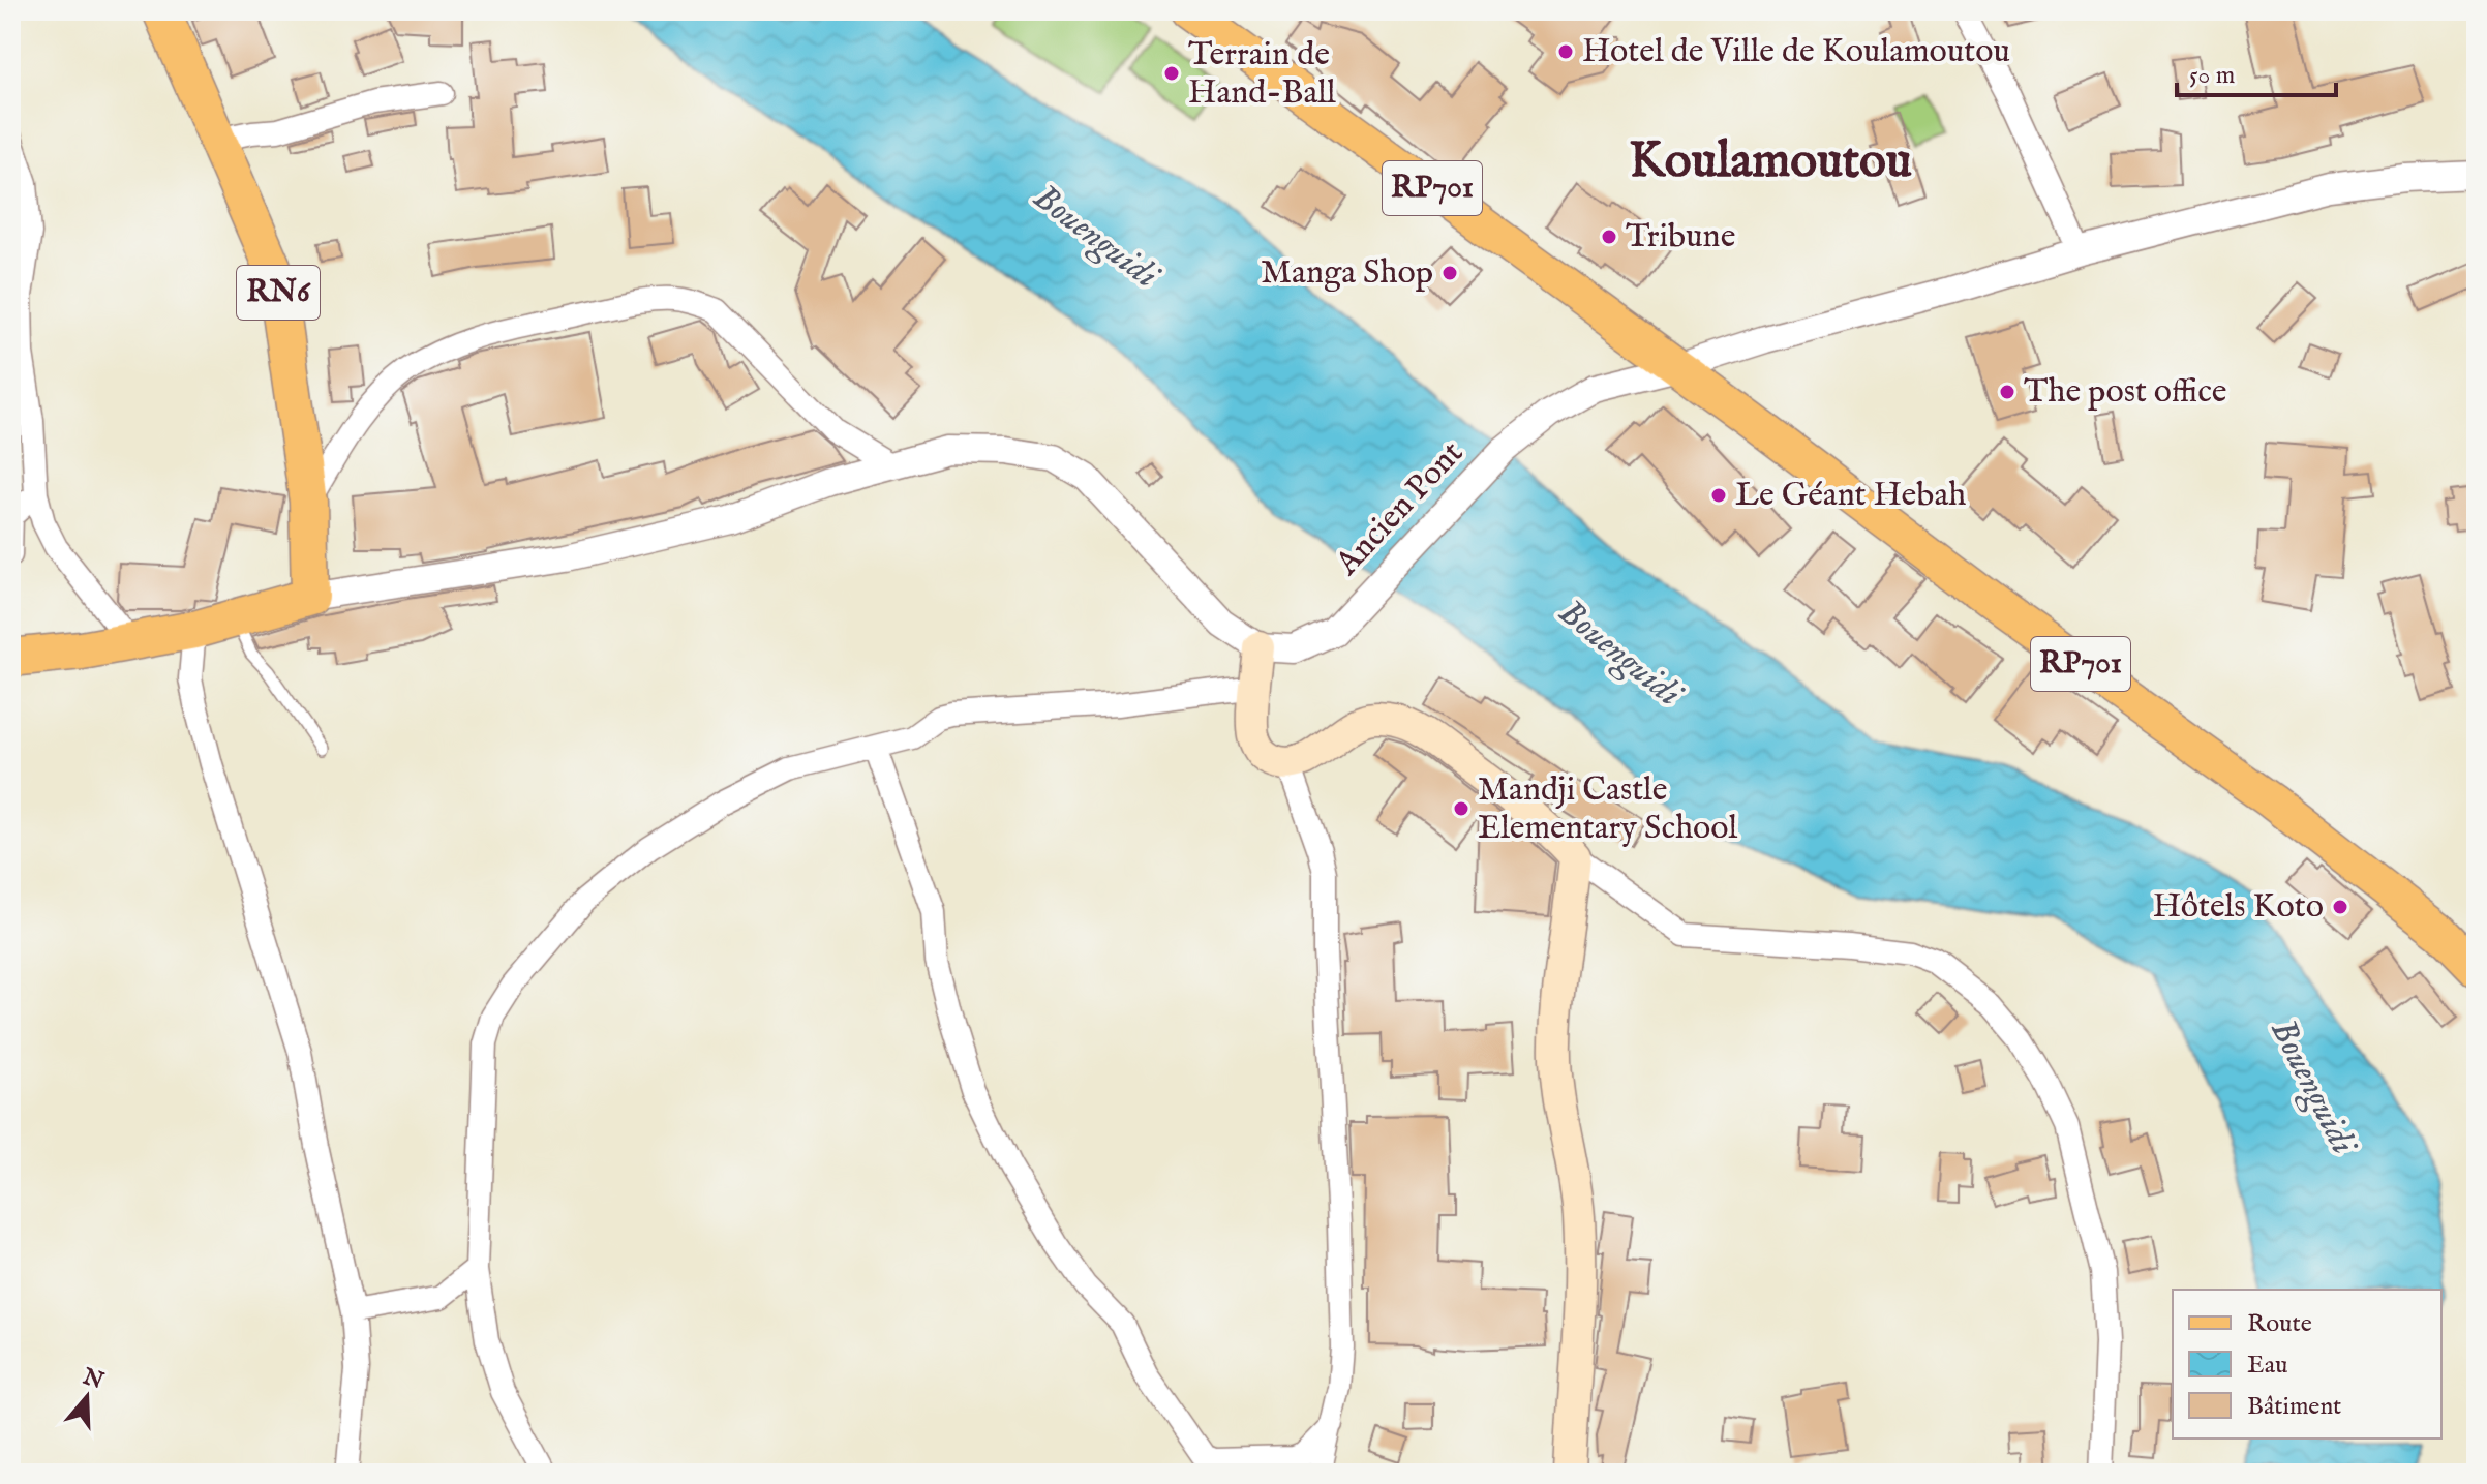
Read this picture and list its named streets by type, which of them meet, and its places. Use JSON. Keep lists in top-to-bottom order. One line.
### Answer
{"streets":{"highway":["RN6"],"main road":["RP701"],"street":["Ancien Pont"]},"crossings":[["RP701","Ancien Pont"]],"districts":["Koulamoutou"],"water":["Bouenguidi"],"places":["Hotel de Ville de Koulamoutou","Terrain de Hand-Ball","Tribune","Manga Shop","The post office","Le Géant Hebah","Mandji Castle Elementary School","Hôtels Koto"],"legend":["Route","Eau","Bâtiment"],"scale_bar":"50 m","north":"top"}
